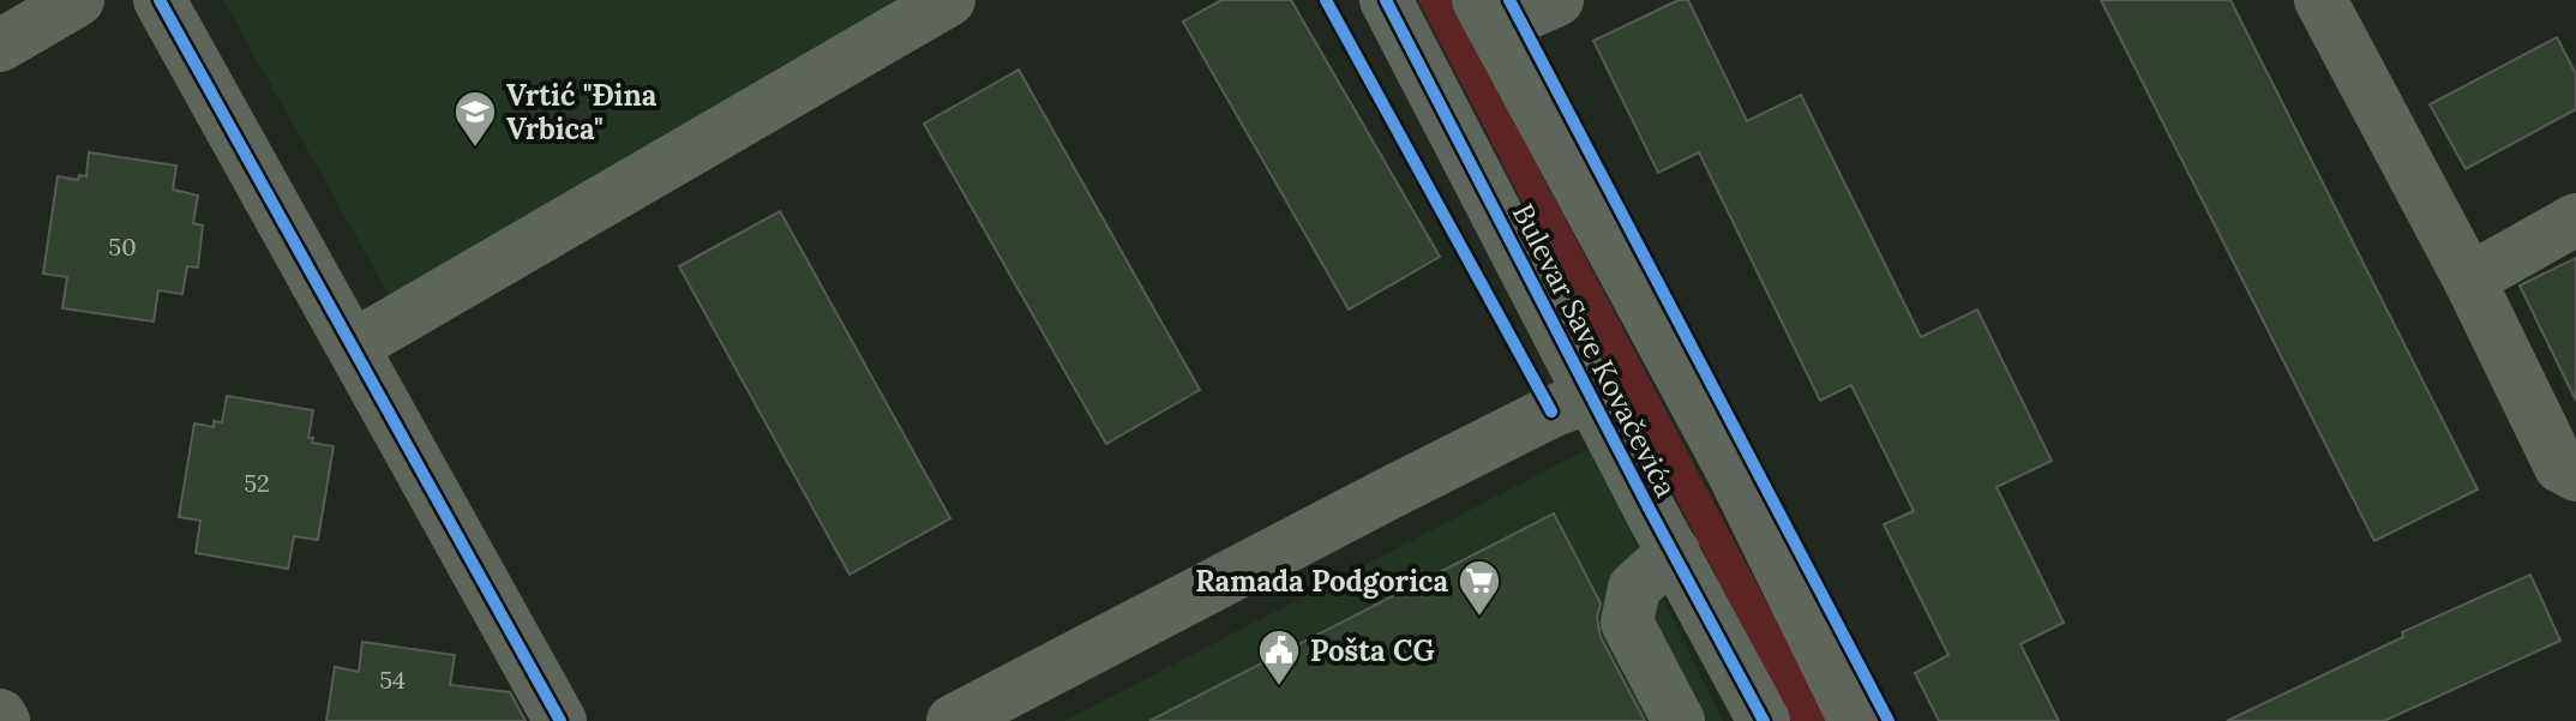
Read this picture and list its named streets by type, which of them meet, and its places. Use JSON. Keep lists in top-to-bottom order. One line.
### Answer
{"streets":{"street":["Bulevar Save Kovačevića"]},"places":{"school or university":["Vrtić \"Đina Vrbica\""],"supermarket":["Ramada Podgorica"],"public building":["Pošta CG"]},"house_numbers":["50","52","54"]}
